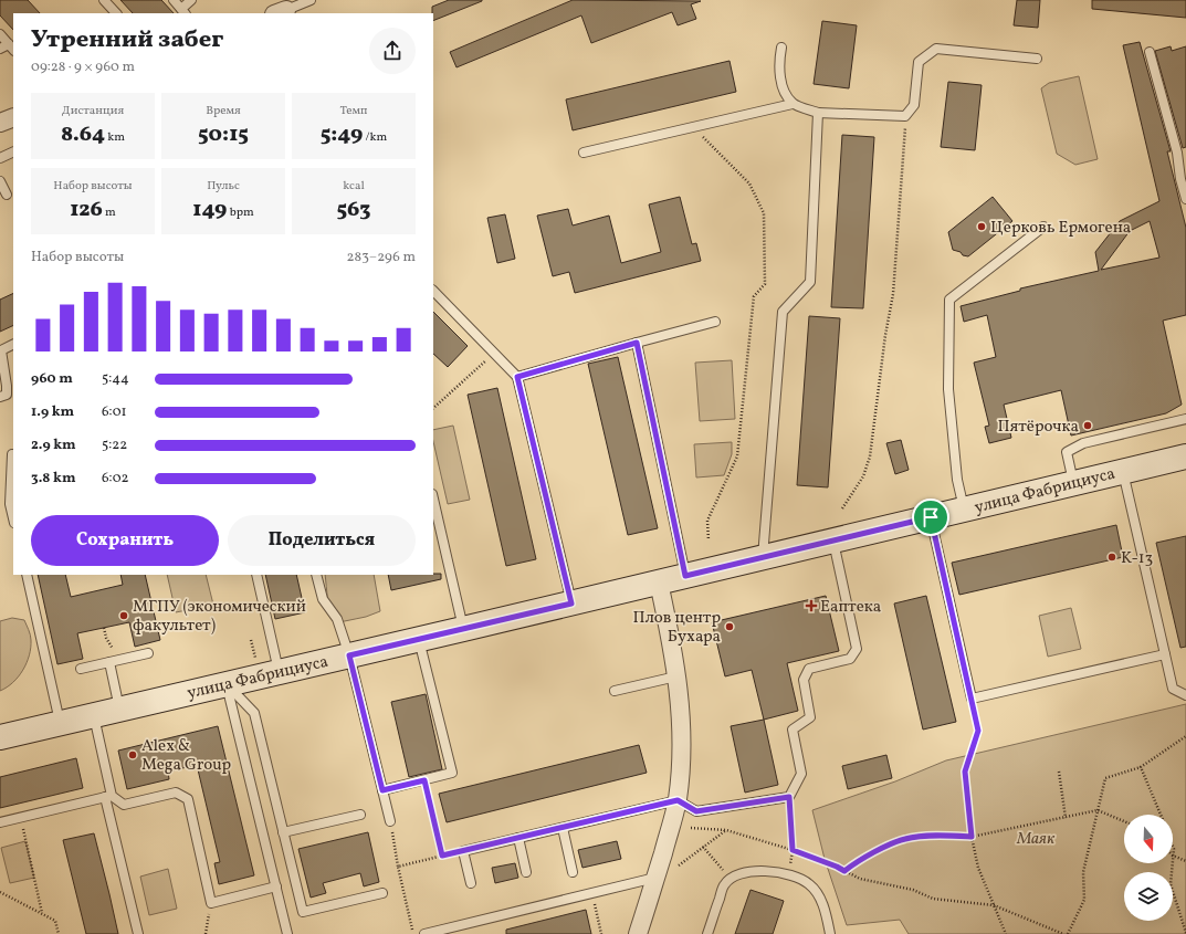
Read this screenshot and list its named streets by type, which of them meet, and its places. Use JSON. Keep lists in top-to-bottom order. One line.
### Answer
{"streets":{"main road":["улица Фабрициуса"]},"parks":["Маяк"],"places":{"other":["Церковь Ермогена","Пятёрочка","K-13","МГПУ (экономический факультет)","Плов центр Бухара","Alex & Mega Group"],"health":["Еаптека"]},"north":"bottom","page":{"heading":["Утренний забег","09:28 · 9 × 960 m"],"stats":[["Дистанция","8.64 km"],["Время","50:15"],["Темп","5:49 /km"],["Набор высоты","126 m"],["Пульс","149 bpm"],["kcal","563"]],"chart":["Набор высоты","283–296 m"],"list":[{"name":"960 m","note":"5:44"},{"name":"1.9 km","note":"6:01"},{"name":"2.9 km","note":"5:22"},{"name":"3.8 km","note":"6:02"}],"buttons":["Сохранить","Поделиться"]}}
